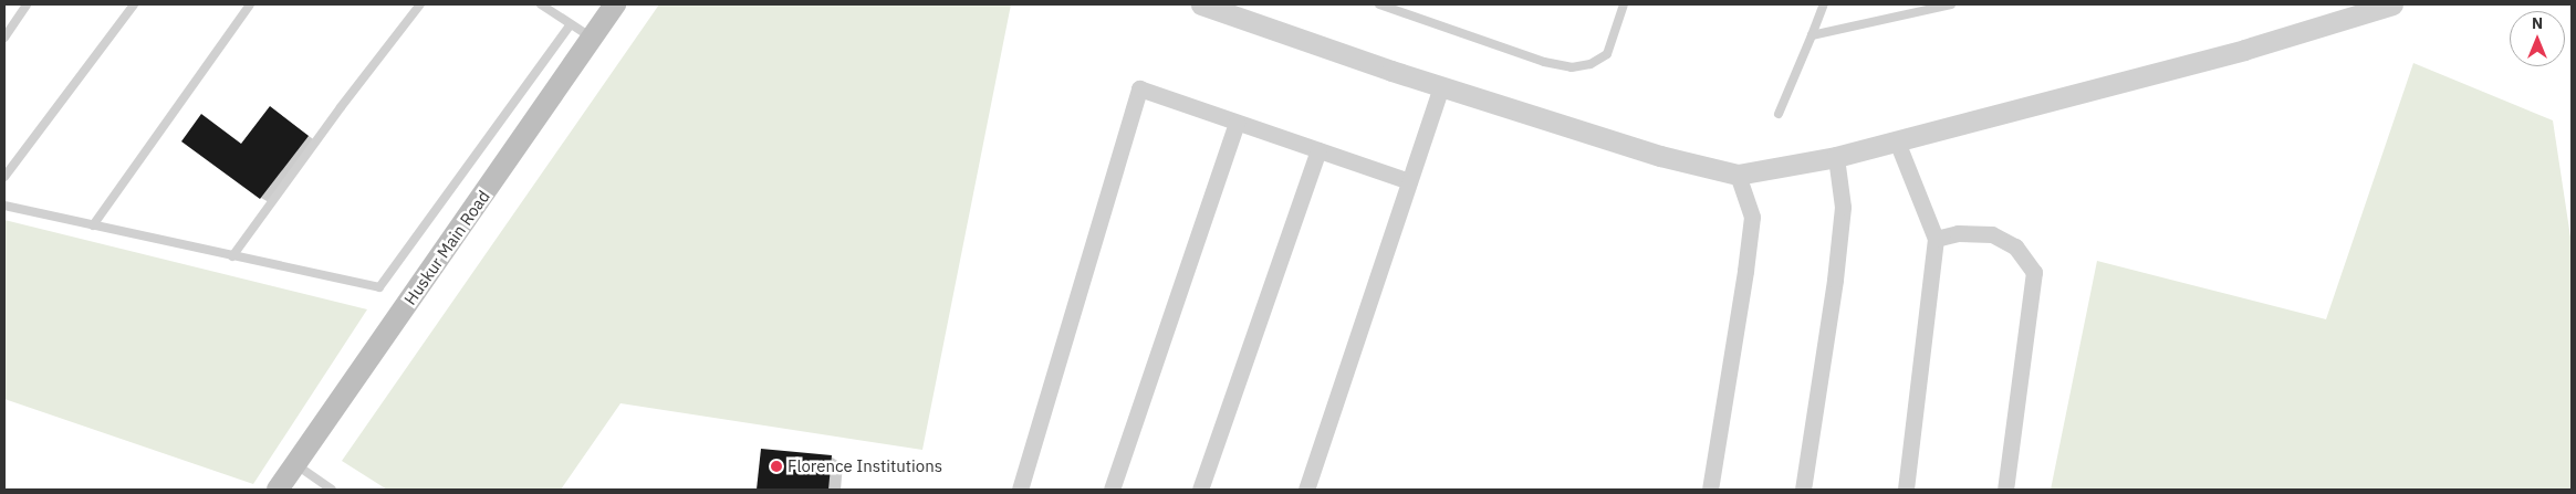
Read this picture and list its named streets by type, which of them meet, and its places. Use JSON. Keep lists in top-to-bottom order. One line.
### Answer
{"streets":{"main road":["Huskur Main Road"]},"places":["Florence Institutions"],"north":"top"}
